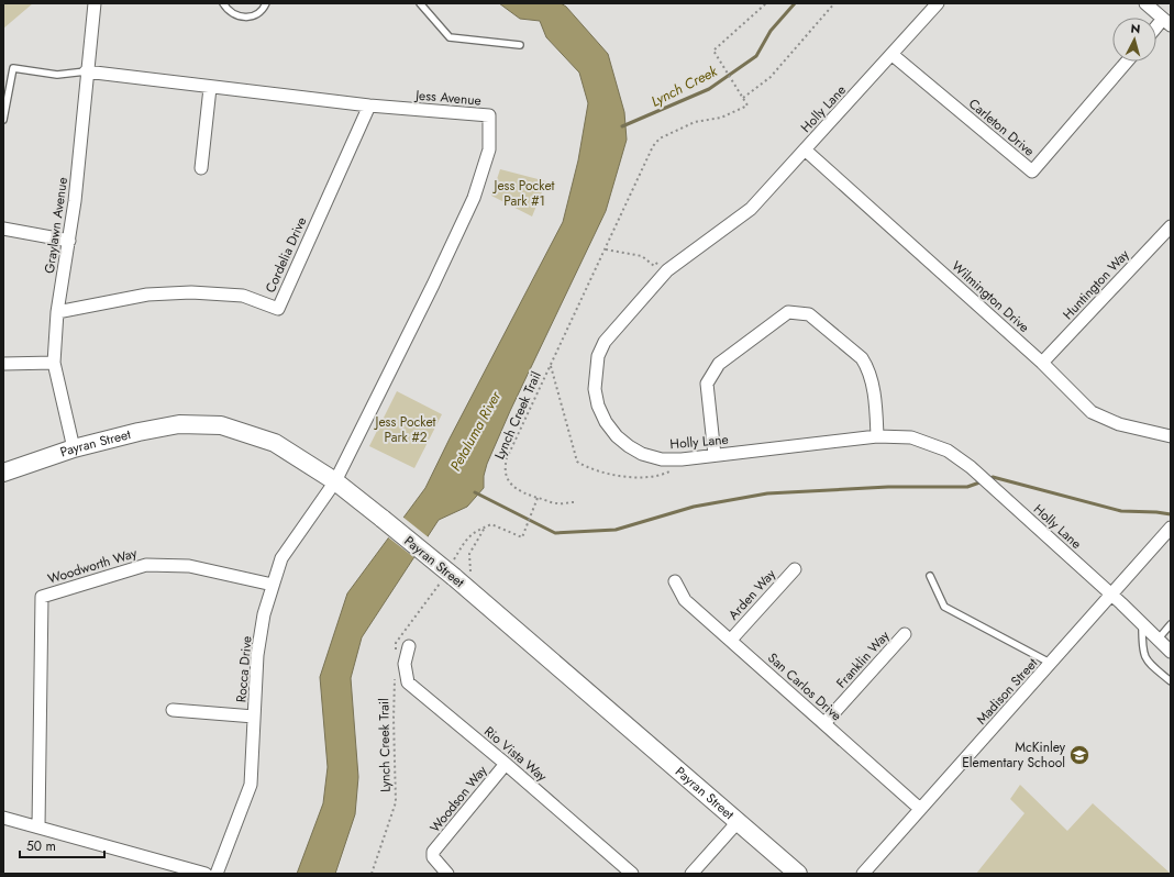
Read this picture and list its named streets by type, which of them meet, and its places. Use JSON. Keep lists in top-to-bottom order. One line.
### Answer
{"streets":{"main road":["Payran Street"],"street":["Jess Avenue","Holly Lane","Carleton Drive","Graylawn Avenue","Cordelia Drive","Huntington Way","Wilmington Drive","Woodworth Way","Arden Way","Franklin Way","Rocca Drive","San Carlos Drive","Madison Street","Rio Vista Way","Woodson Way"],"path":["Lynch Creek Trail"]},"crossings":[["Jess Avenue","Graylawn Avenue"],["Jess Avenue","Cordelia Drive"],["Jess Avenue","Payran Street"],["Jess Avenue","Rocca Drive"],["Holly Lane","Carleton Drive"],["Holly Lane","Wilmington Drive"],["Holly Lane","Madison Street"],["Graylawn Avenue","Cordelia Drive"],["Graylawn Avenue","Payran Street"],["Huntington Way","Wilmington Drive"],["Payran Street","Rocca Drive"],["Woodworth Way","Rocca Drive"],["Arden Way","San Carlos Drive"],["Franklin Way","San Carlos Drive"],["San Carlos Drive","Madison Street"],["Rio Vista Way","Woodson Way"]],"water":["Lynch Creek","Petaluma River"],"parks":["Jess Pocket Park #1","Jess Pocket Park #2"],"places":{"school or university":["McKinley Elementary School"]},"scale_bar":"50 m","north":"top"}
